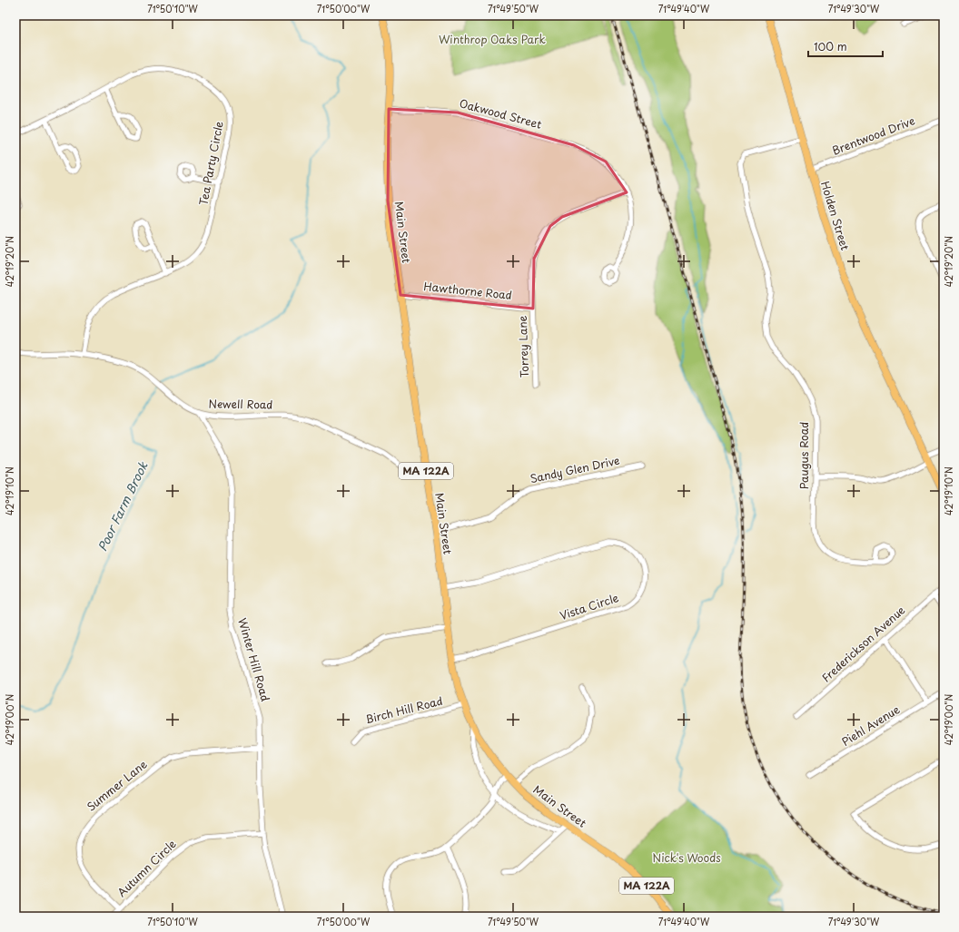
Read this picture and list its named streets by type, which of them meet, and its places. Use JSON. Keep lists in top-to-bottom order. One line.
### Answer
{"streets":{"main road":["Holden Street","Main Street","MA 122A"],"street":["Oakwood Street","Brentwood Drive","Tea Party Circle","Hawthorne Road","Torrey Lane","Newell Road","Paugus Road","Sandy Glen Drive","Vista Circle","Frederickson Avenue","Winter Hill Road","Birch Hill Road","Piehl Avenue","Summer Lane","Autumn Circle"]},"crossings":[["Oakwood Street","Main Street"],["Oakwood Street","Torrey Lane"],["Brentwood Drive","Holden Street"],["Tea Party Circle","Newell Road"],["Holden Street","Paugus Road"],["Main Street","Hawthorne Road"],["Main Street","Newell Road"],["Main Street","Sandy Glen Drive"],["Main Street","Vista Circle"],["Main Street","Birch Hill Road"],["Hawthorne Road","Torrey Lane"],["Newell Road","Winter Hill Road"],["Winter Hill Road","Summer Lane"],["Winter Hill Road","Autumn Circle"],["Summer Lane","Autumn Circle"]],"water":["Poor Farm Brook"],"parks":["Winthrop Oaks Park","Nick's Woods"],"scale_bar":"100 m","coordinates":["71°50'10\"W","71°50'00\"W","71°49'50\"W","71°49'40\"W","71°49'30\"W","42°19'20\"N","42°19'10\"N","42°19'00\"N"]}
